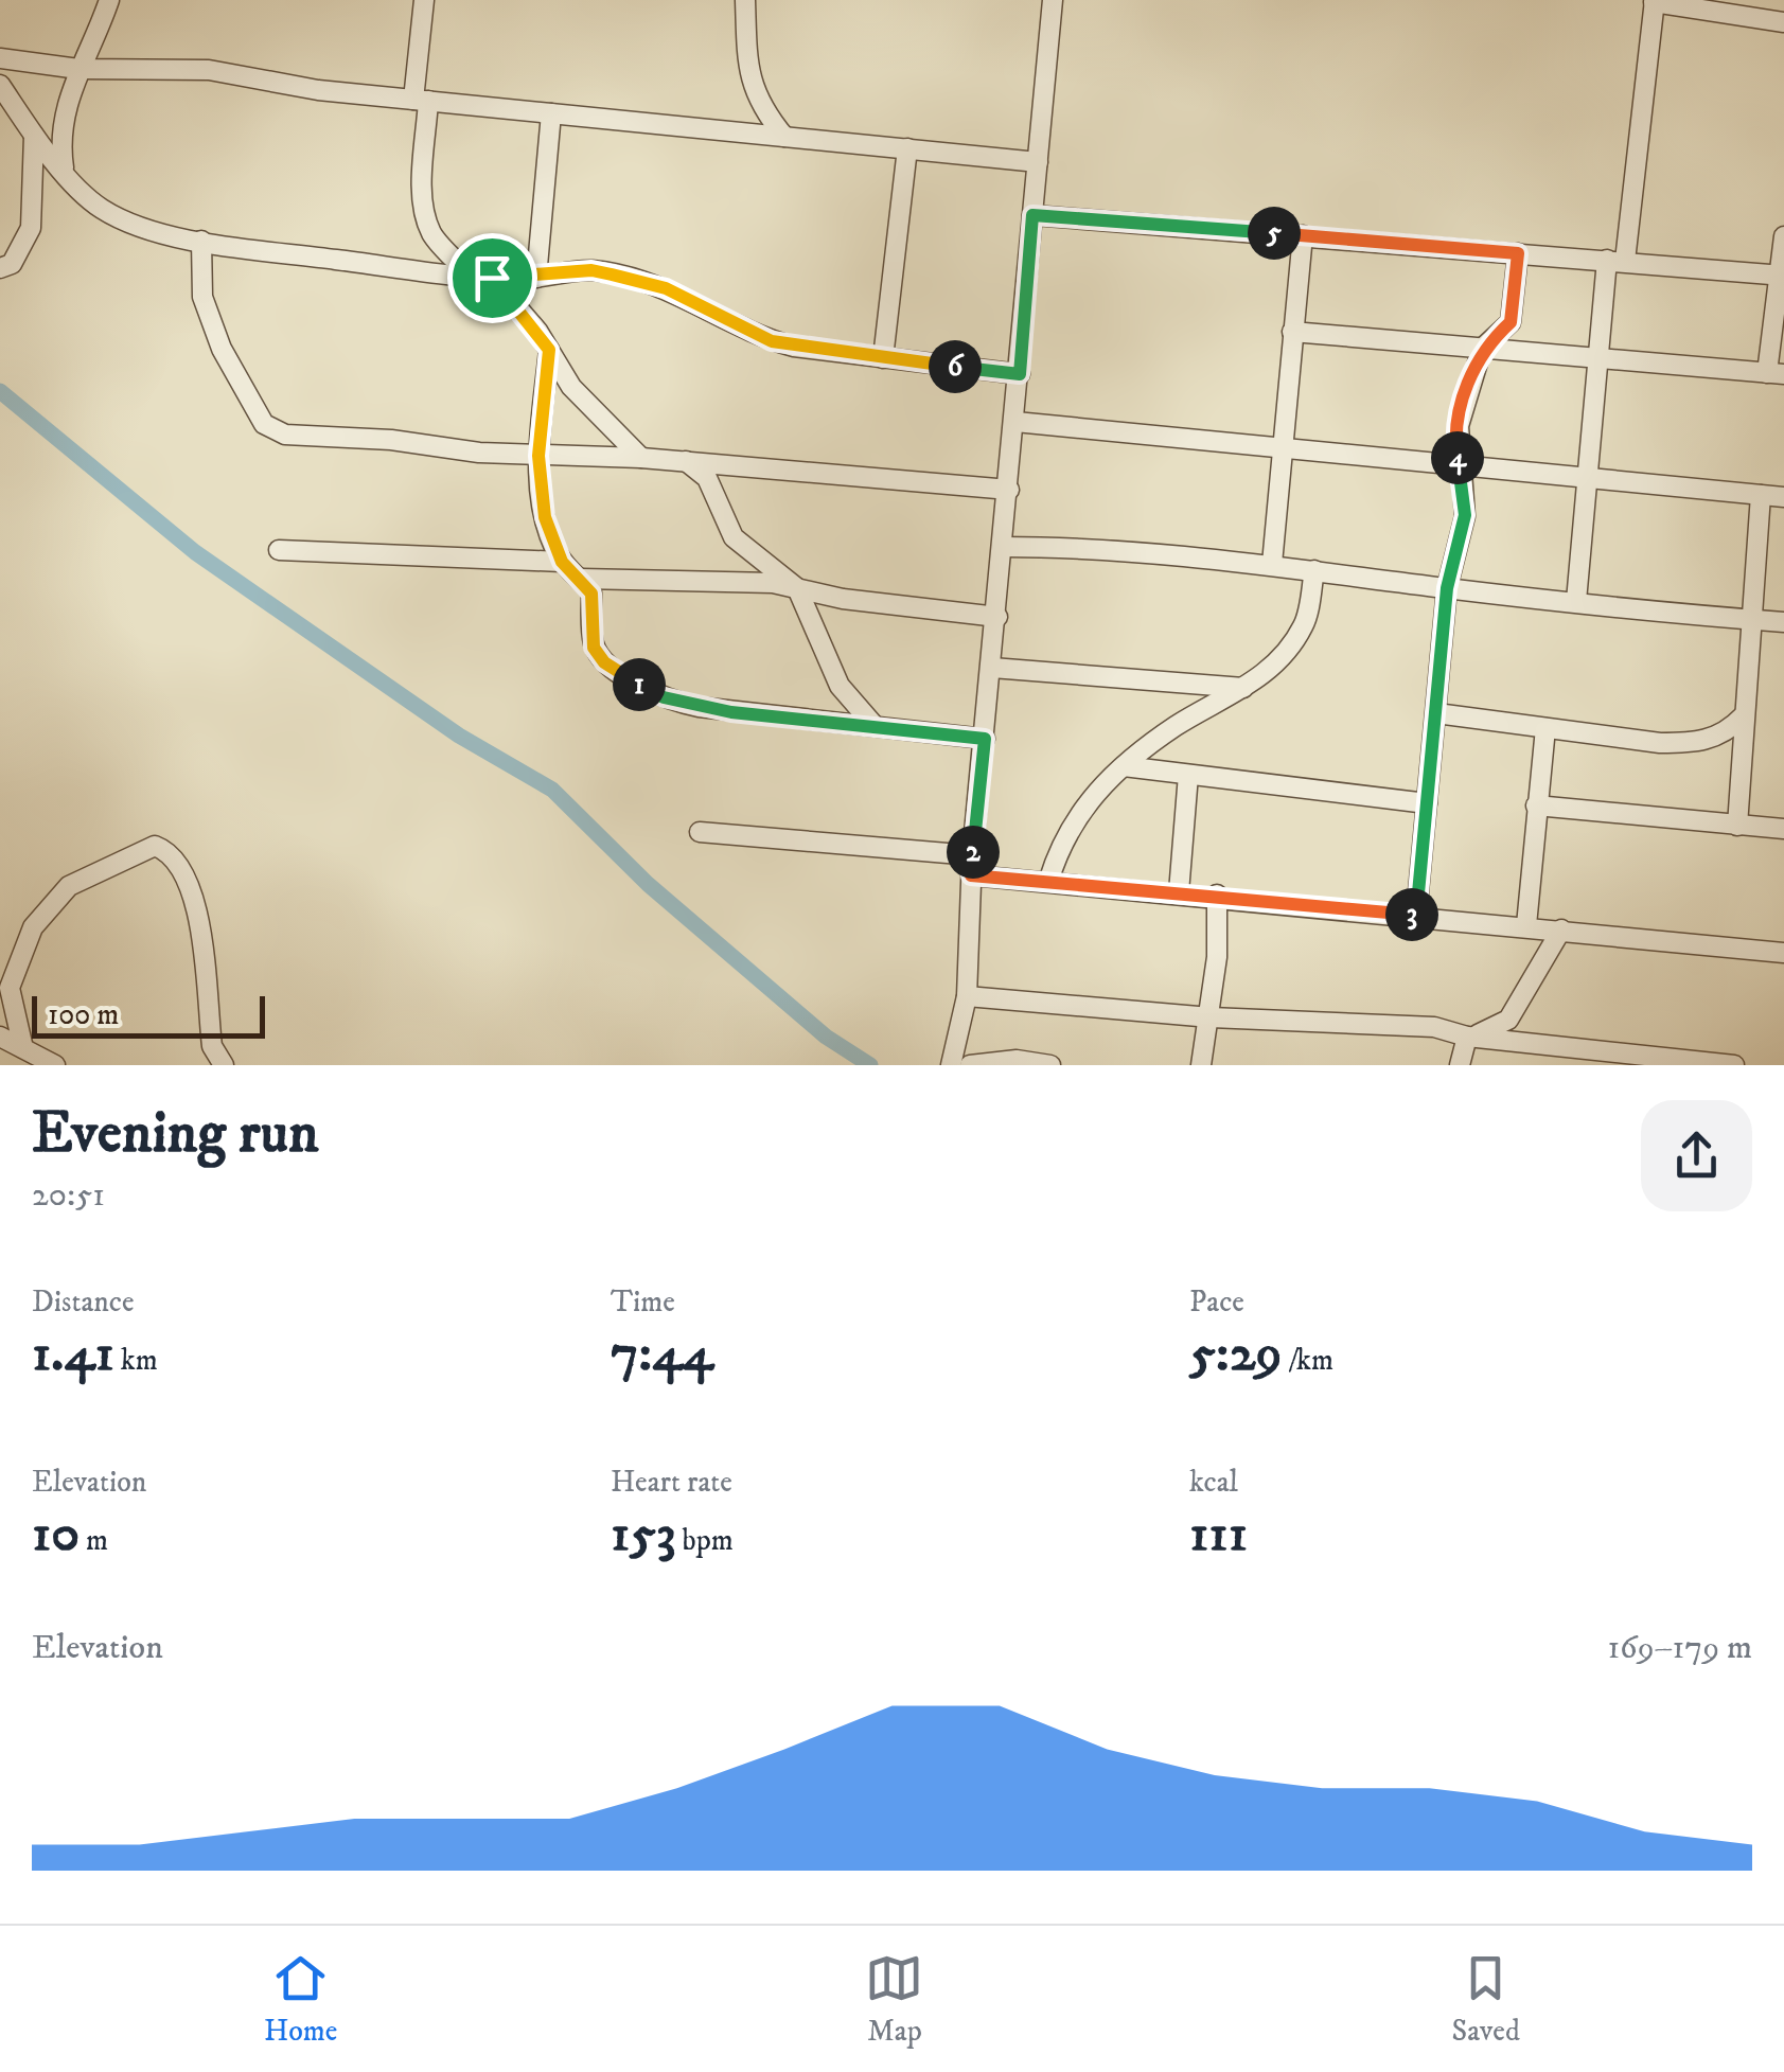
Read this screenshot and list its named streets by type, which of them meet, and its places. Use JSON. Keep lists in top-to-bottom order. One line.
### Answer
{"scale_bar":"100 m","page":{"pins":["5","6","4","1","2","3"],"scale":"100 m","heading":["Evening run","20:51"],"stats":[["Distance","1.41 km"],["Time","7:44"],["Pace","5:29 /km"],["Elevation","10 m"],["Heart rate","153 bpm"],["kcal","111"]],"chart":["Elevation","169–179 m"],"tabs":["Home","Map","Saved"]}}
